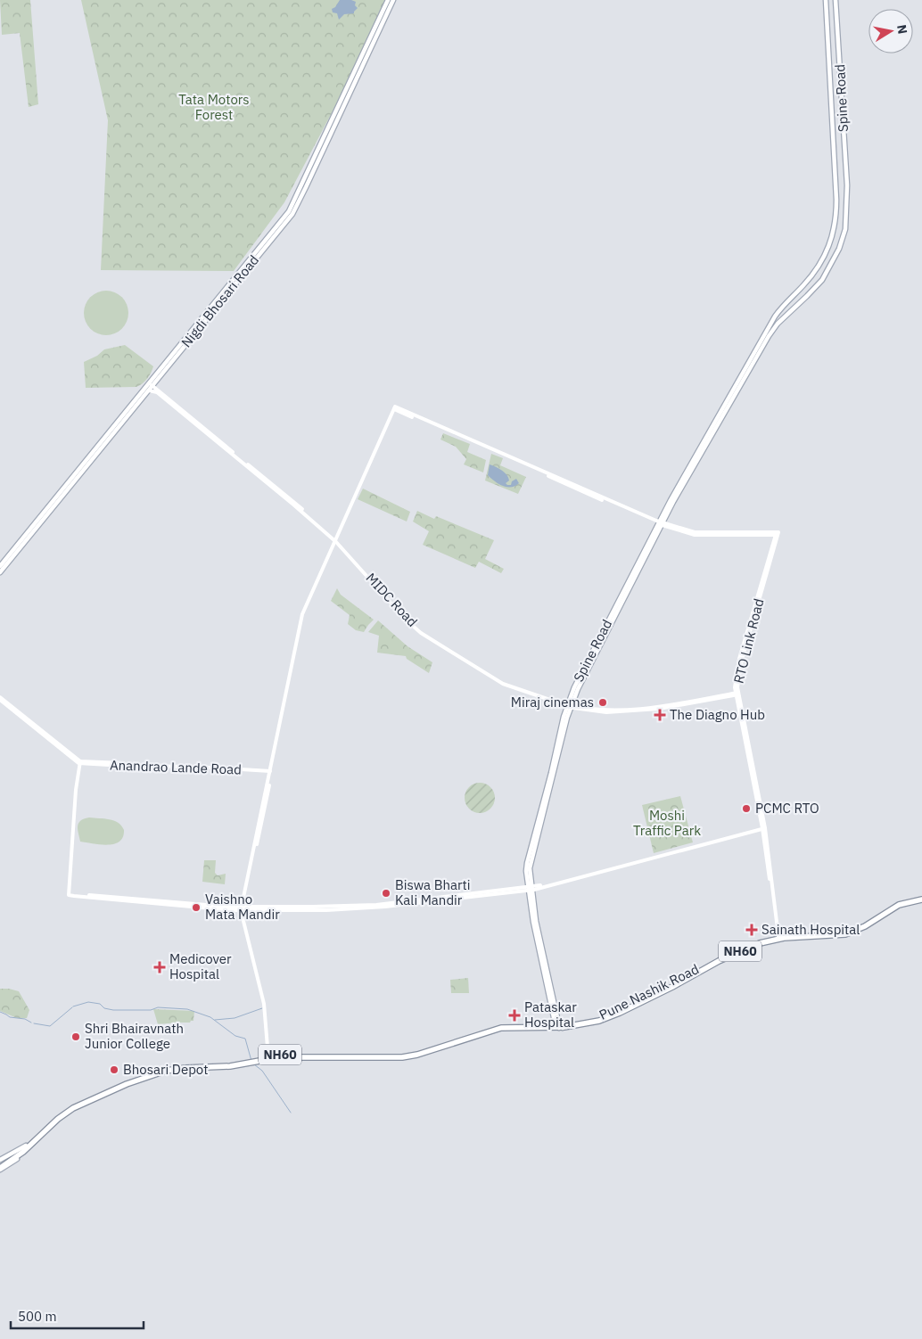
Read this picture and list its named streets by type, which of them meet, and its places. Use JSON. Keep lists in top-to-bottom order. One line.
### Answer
{"streets":{"highway":["NH60","Pune Nashik Road"],"main road":["Spine Road","Nigdi Bhosari Road","MIDC Road","RTO Link Road","Anandrao Lande Road"]},"crossings":[["Spine Road","MIDC Road"],["Spine Road","RTO Link Road"],["Spine Road","Pune Nashik Road"],["Nigdi Bhosari Road","MIDC Road"],["MIDC Road","RTO Link Road"],["RTO Link Road","Pune Nashik Road"],["NH60","Pune Nashik Road"]],"parks":["Tata Motors Forest","Moshi Traffic Park"],"places":{"other":["Miraj cinemas","PCMC RTO","Biswa Bharti Kali Mandir","Vaishno Mata Mandir","Shri Bhairavnath Junior College","Bhosari Depot"],"health":["The Diagno Hub","Sainath Hospital","Medicover Hospital","Pataskar Hospital"]},"scale_bar":"500 m","north":"right"}
